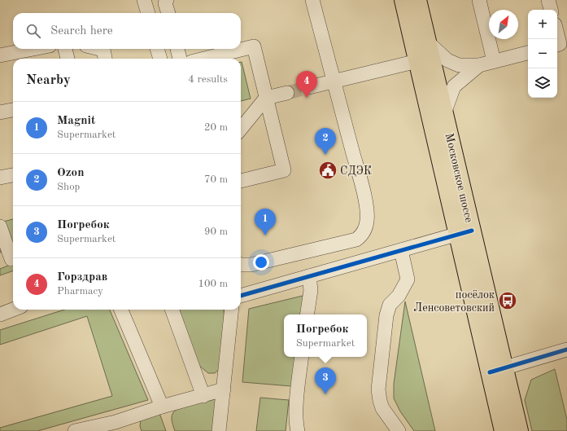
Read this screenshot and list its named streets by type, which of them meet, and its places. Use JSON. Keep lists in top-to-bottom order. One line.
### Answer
{"streets":{"highway":["Московское шоссе"]},"places":{"public building":["СДЭК"],"bus stop":["посёлок Ленсоветовский"]},"north":"top right","page":{"map_buttons":["+","−"],"search":"Search here","heading":["Nearby","4 results"],"pins":["4","2","1","3"],"list":[{"mark":"1","name":"Magnit","note":"Supermarket","value":"20 m"},{"mark":"2","name":"Ozon","note":"Shop","value":"70 m"},{"mark":"3","name":"Погребок","note":"Supermarket","value":"90 m"},{"mark":"4","name":"Горздрав","note":"Pharmacy","value":"100 m"}],"popup":["Погребок","Supermarket"]}}
